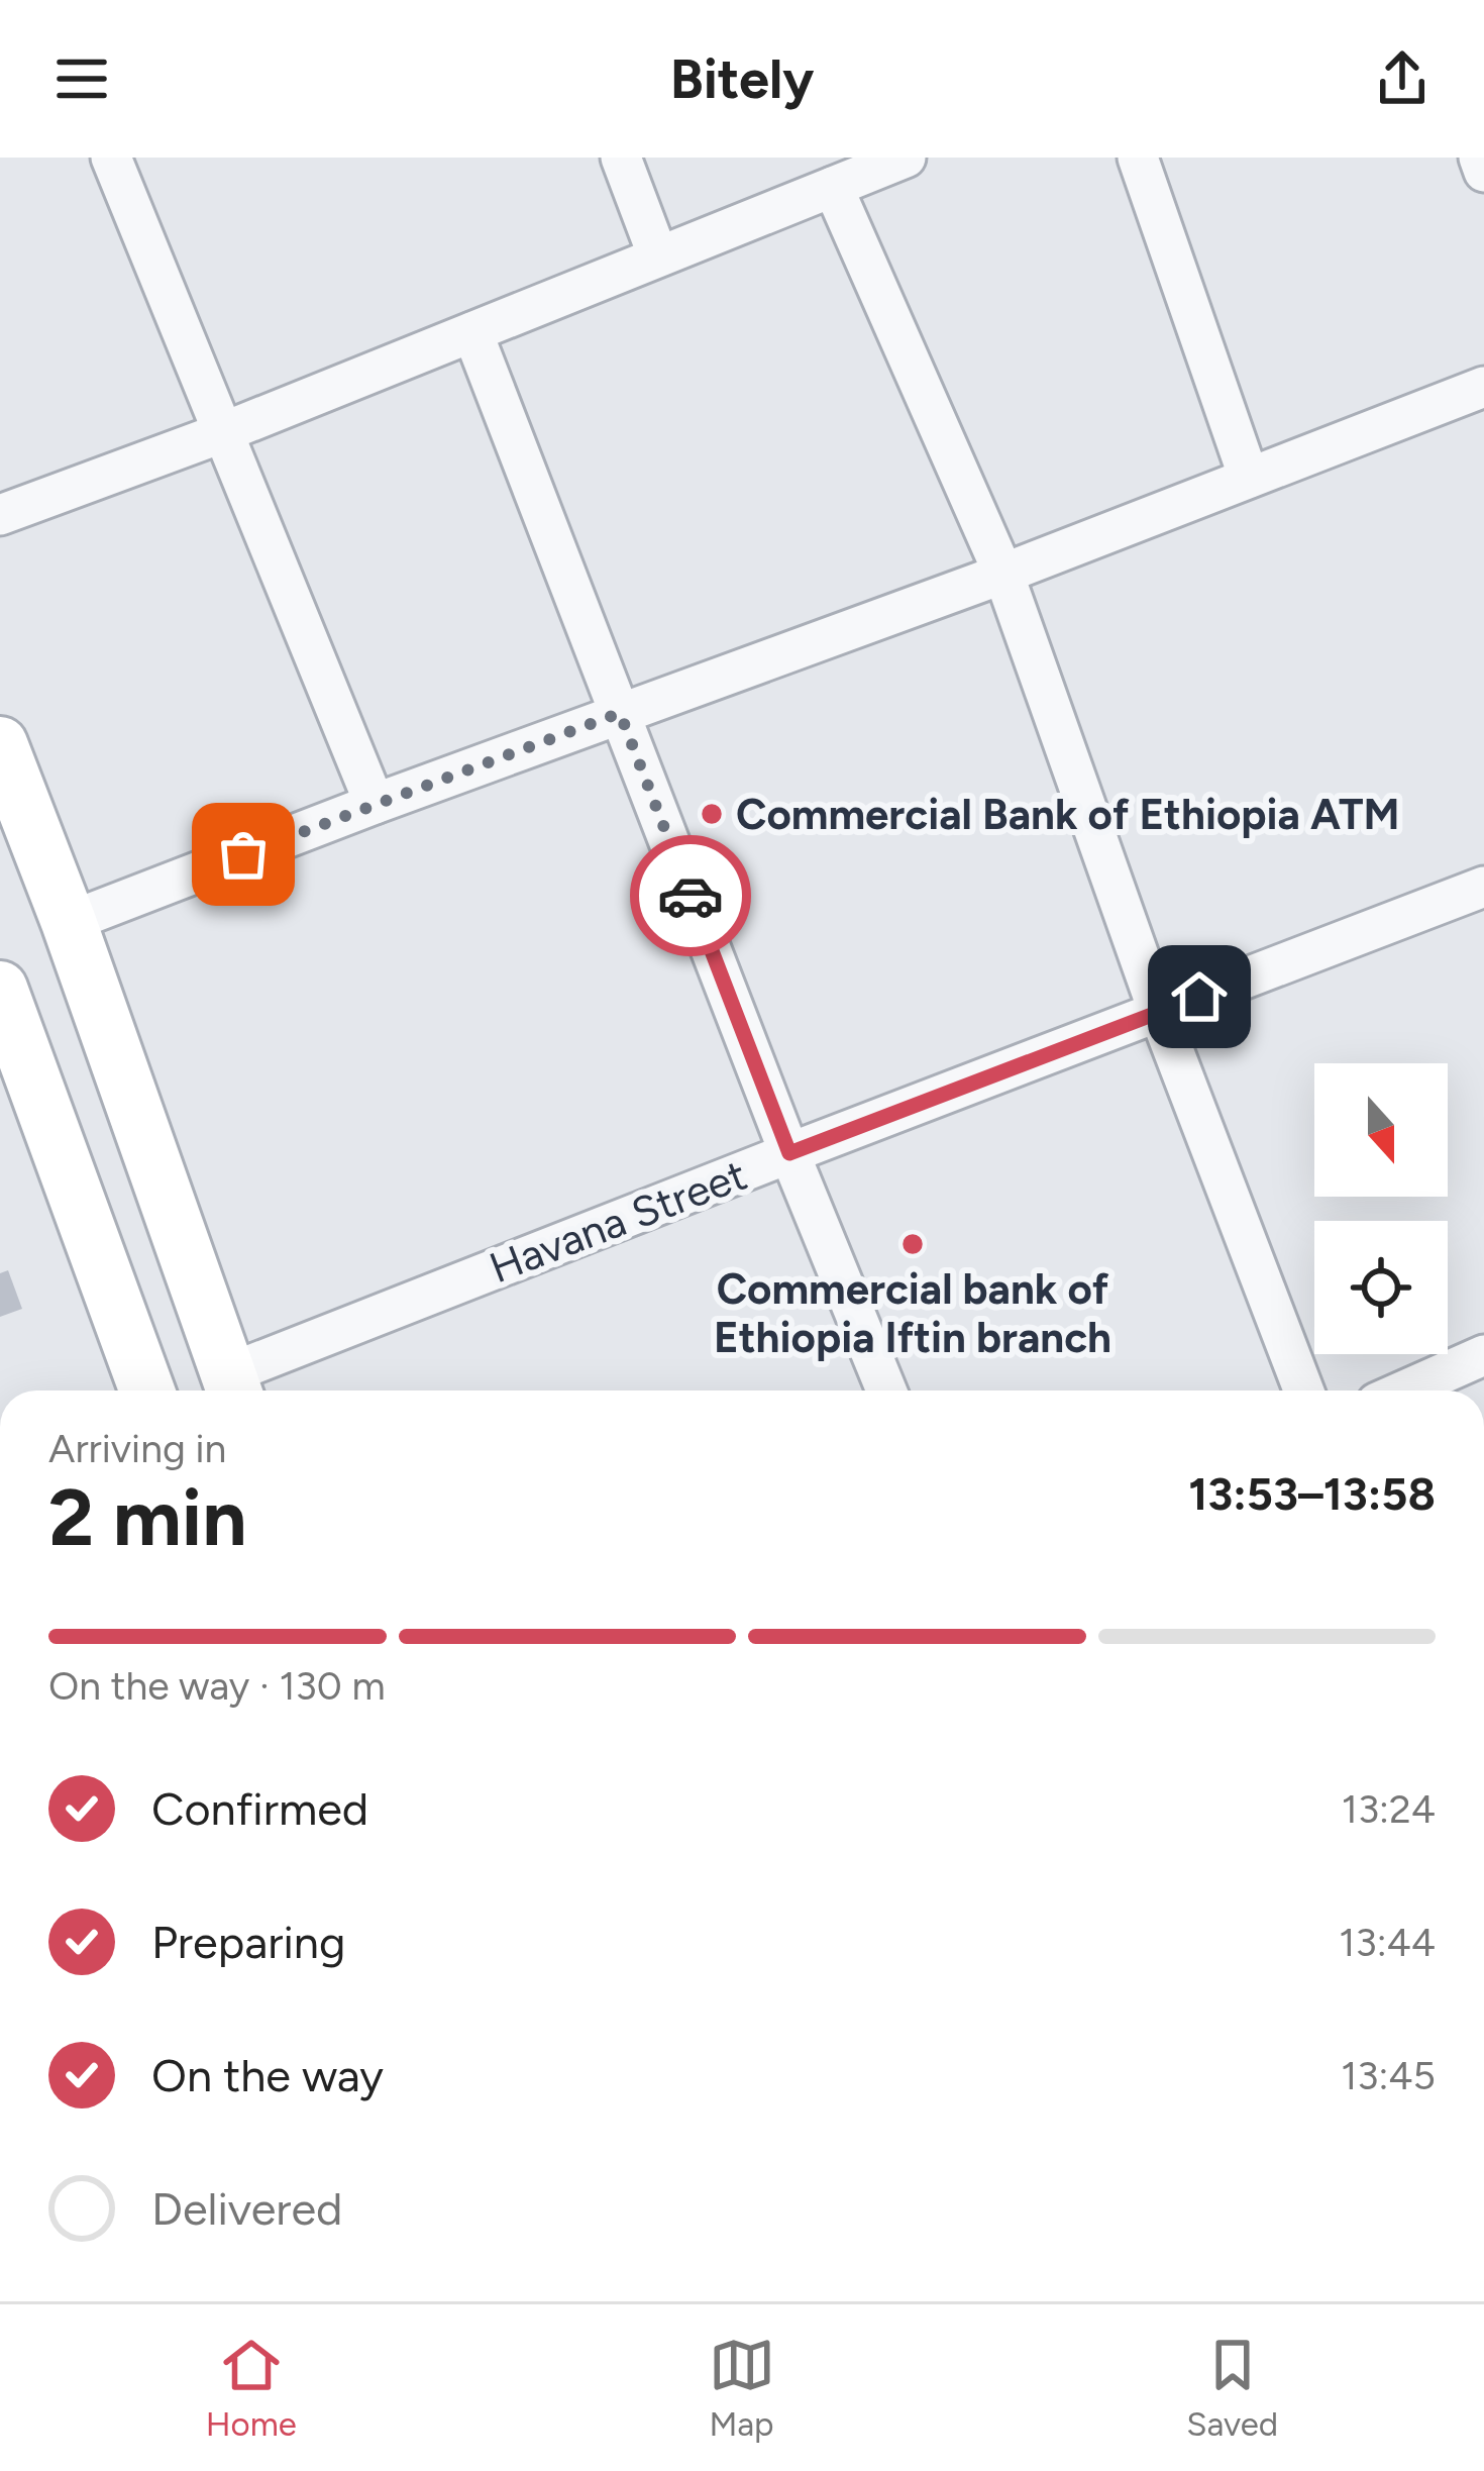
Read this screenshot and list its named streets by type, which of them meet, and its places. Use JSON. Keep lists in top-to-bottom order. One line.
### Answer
{"streets":{"street":["Havana Street"]},"places":["Commercial Bank of Ethiopia ATM","Commercial bank of Ethiopia Iftin branch"],"north":"bottom","page":{"header":"Bitely","heading":["2 min","Arriving in","13:53–13:58"],"bar":"On the way · 130 m","list":[["Confirmed","13:24"],["Preparing","13:44"],["On the way","13:45"],"Delivered"],"tabs":["Home","Map","Saved"]}}
